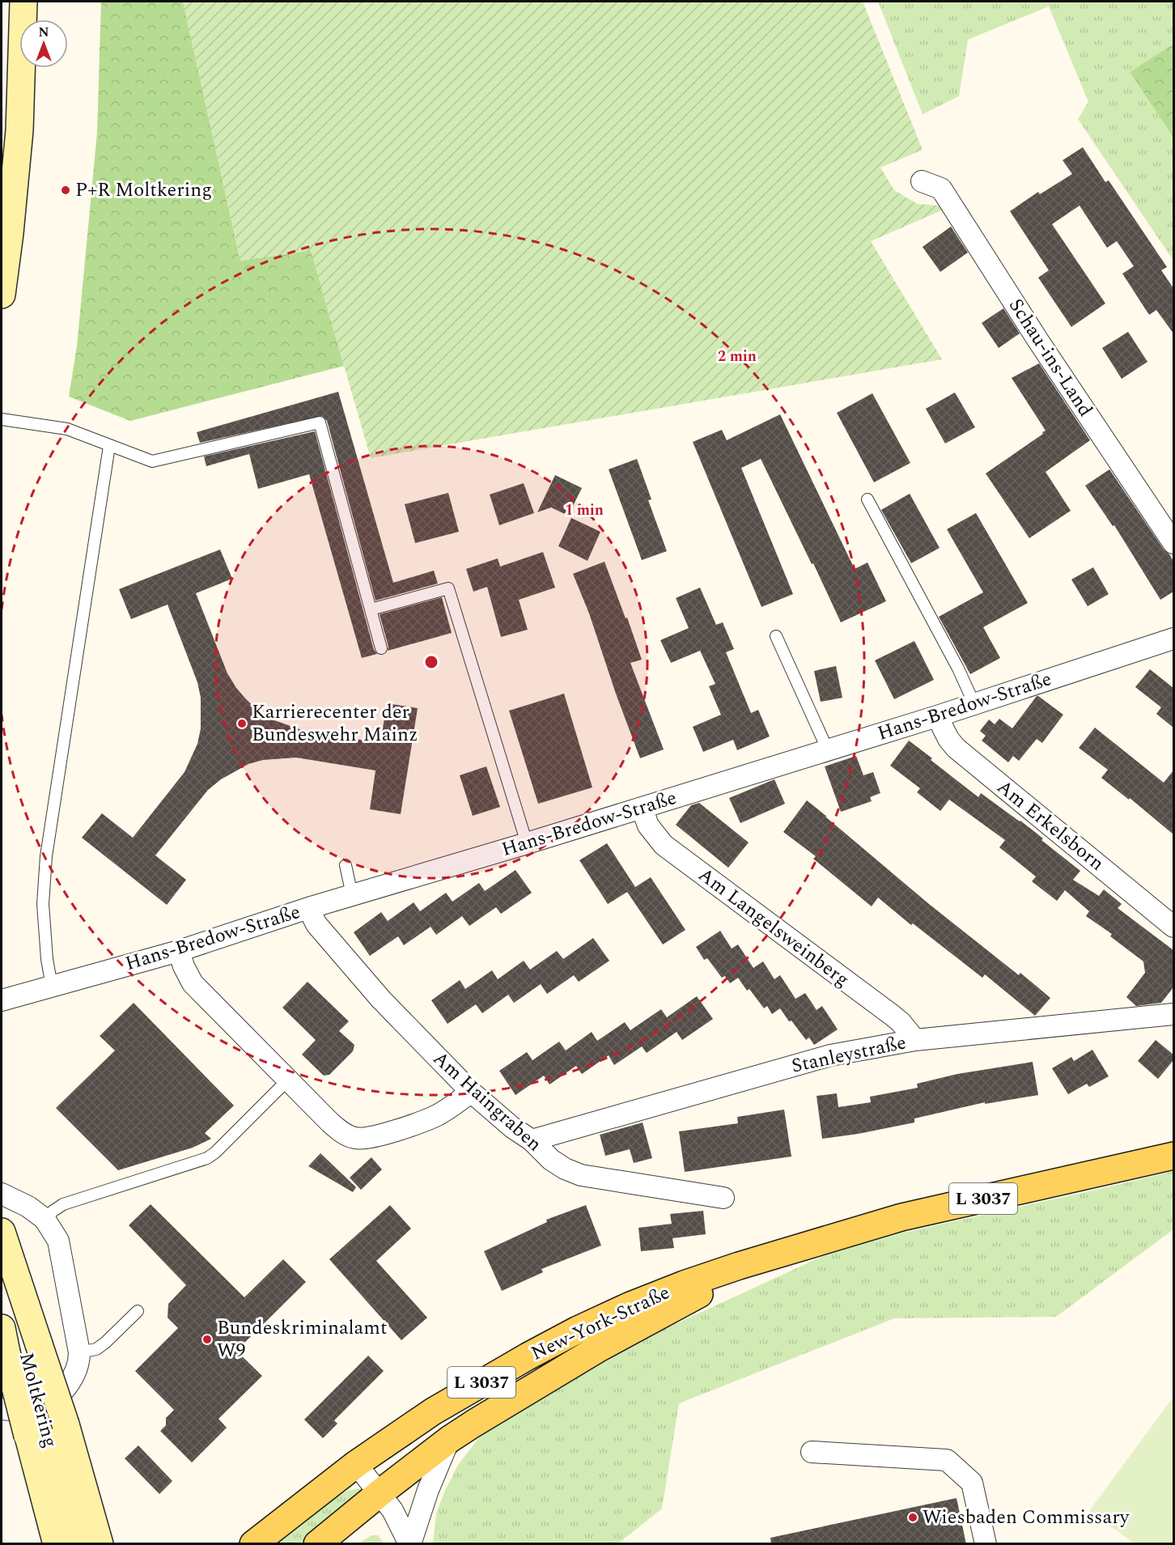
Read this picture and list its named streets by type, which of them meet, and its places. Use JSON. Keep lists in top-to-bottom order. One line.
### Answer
{"streets":{"main road":["L 3037","New-York-Straße"],"street":["Schau-ins-Land","Hans-Bredow-Straße","Am Erkelsborn","Am Langelsweinberg","Stanleystraße","Am Haingraben","Moltkering"]},"crossings":[["Hans-Bredow-Straße","Am Erkelsborn"],["Hans-Bredow-Straße","Am Langelsweinberg"],["Hans-Bredow-Straße","Am Haingraben"],["Am Langelsweinberg","Stanleystraße"],["Stanleystraße","Am Haingraben"]],"places":["P+R Moltkering","Karrierecenter der Bundeswehr Mainz","Bundeskriminalamt W9","Wiesbaden Commissary"],"north":"top","rings":["2 min","1 min"]}
